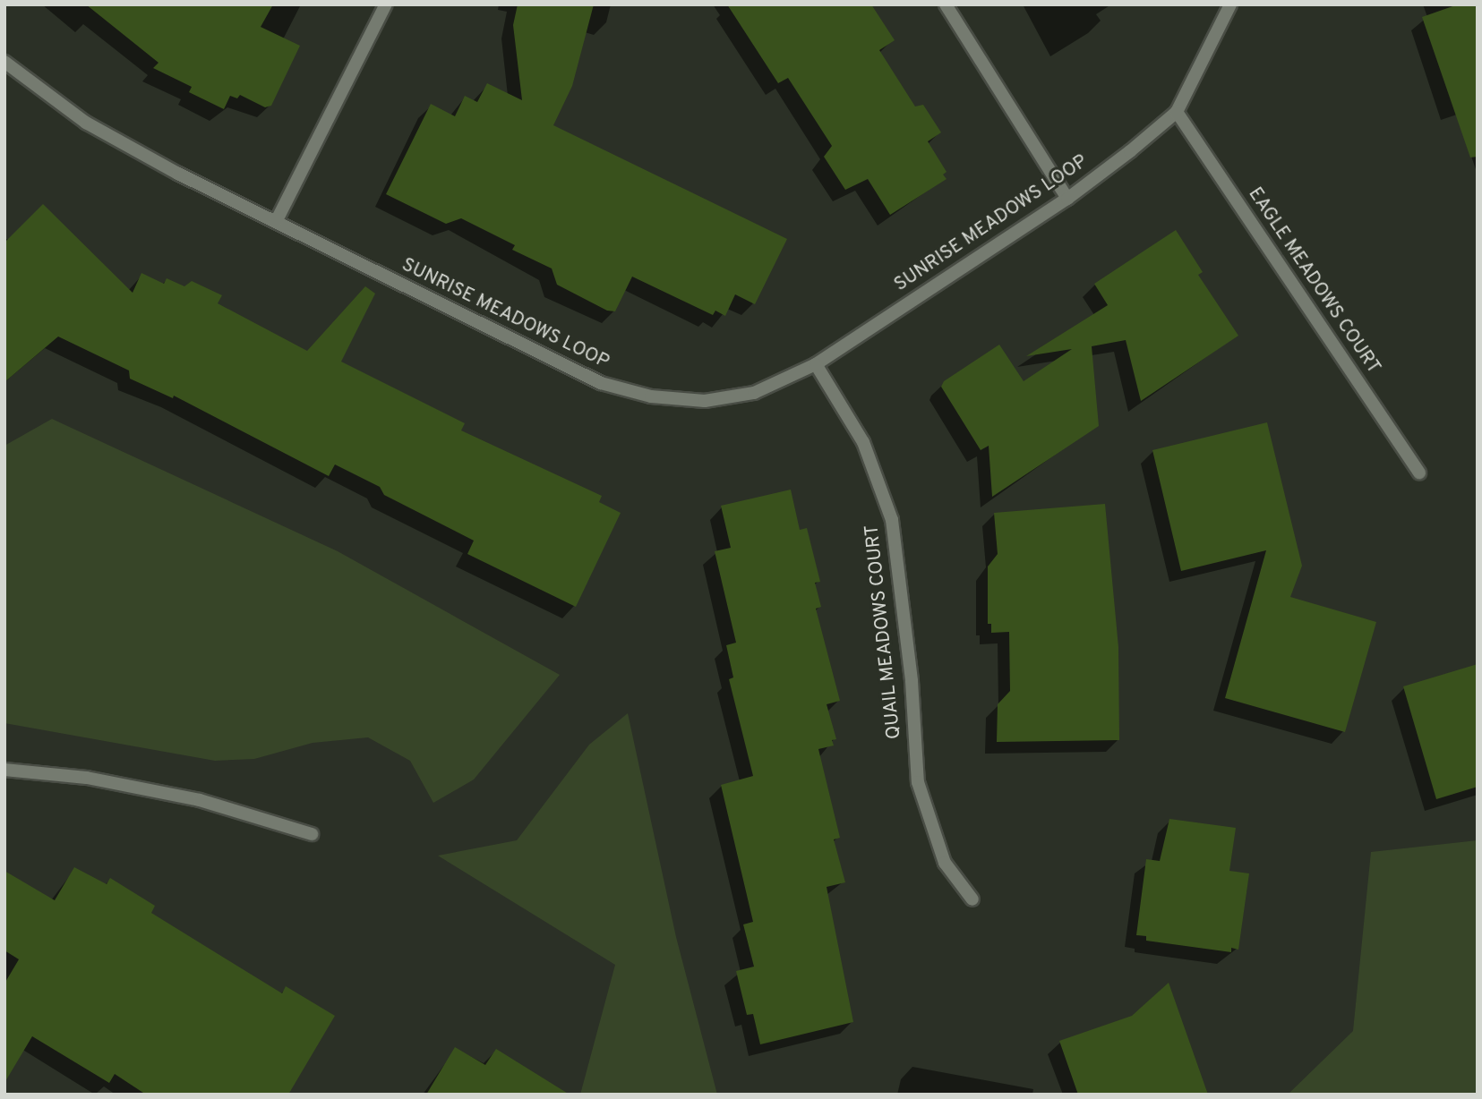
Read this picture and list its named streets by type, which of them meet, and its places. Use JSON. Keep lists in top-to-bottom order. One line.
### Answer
{"streets":{"street":["SUNRISE MEADOWS LOOP","EAGLE MEADOWS COURT","QUAIL MEADOWS COURT"]},"crossings":[["SUNRISE MEADOWS LOOP","EAGLE MEADOWS COURT"],["SUNRISE MEADOWS LOOP","QUAIL MEADOWS COURT"]]}
